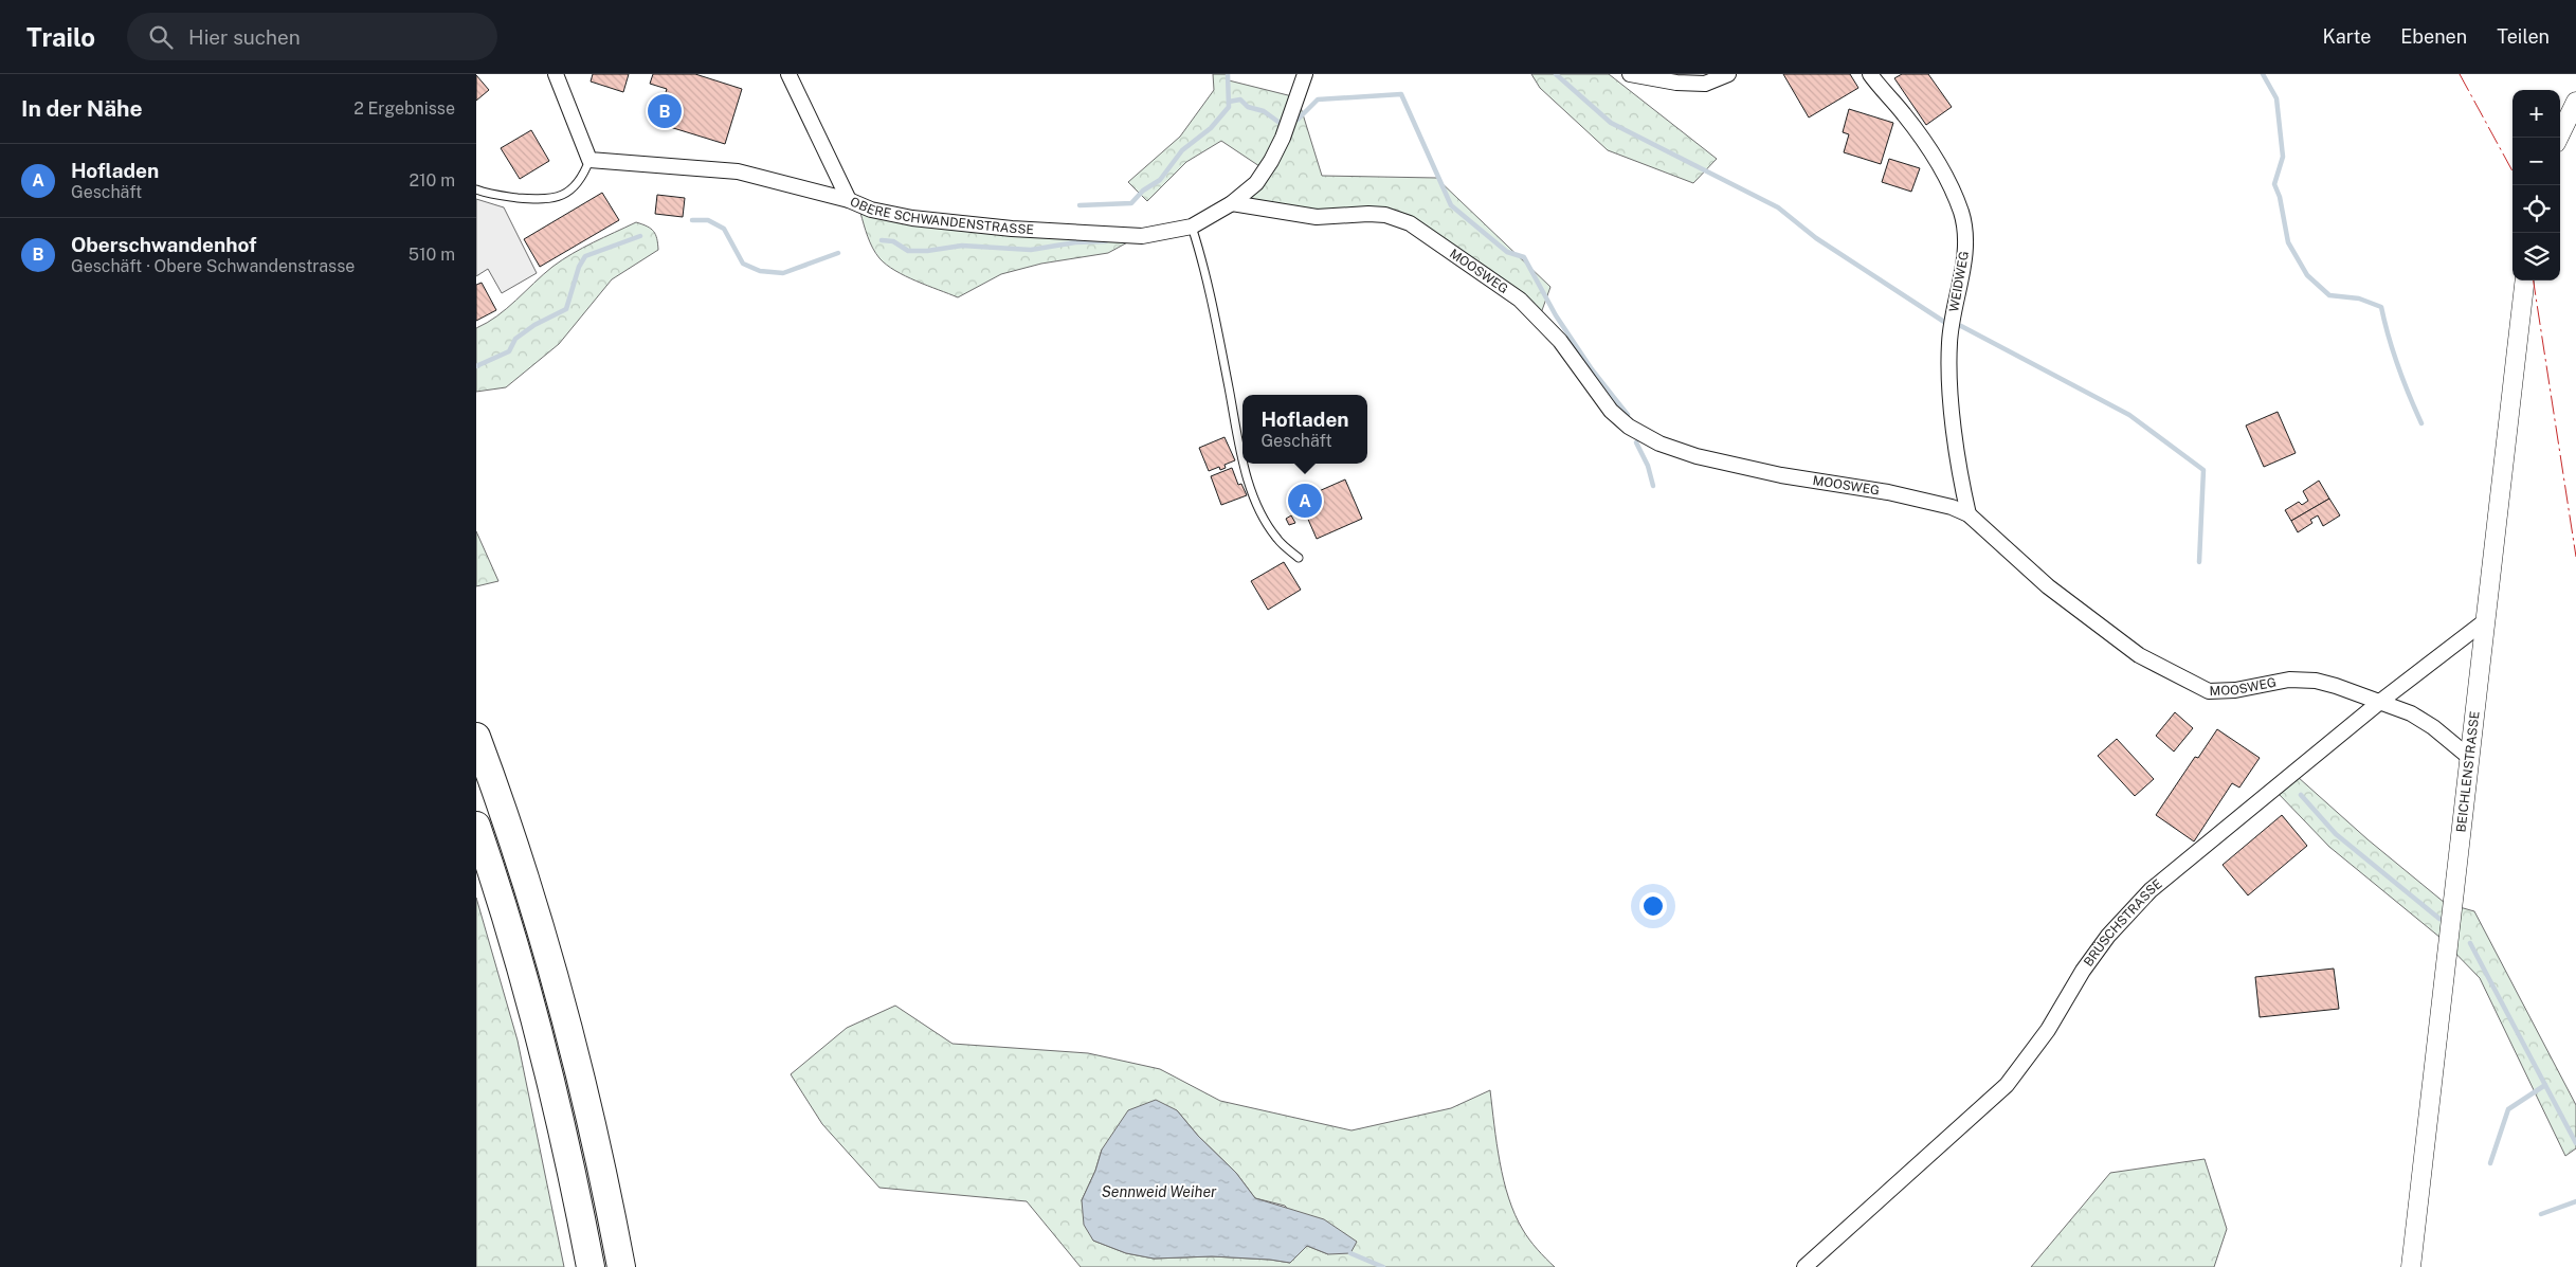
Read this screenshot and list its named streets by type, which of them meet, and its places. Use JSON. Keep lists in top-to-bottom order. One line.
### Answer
{"streets":{"street":["OBERE SCHWANDENSTRASSE","MOOSWEG","WEIDWEG","BEICHLENSTRASSE","BRÜSCHSTRASSE"]},"crossings":[["OBERE SCHWANDENSTRASSE","MOOSWEG"],["MOOSWEG","WEIDWEG"],["MOOSWEG","BEICHLENSTRASSE"],["MOOSWEG","BRÜSCHSTRASSE"],["BEICHLENSTRASSE","BRÜSCHSTRASSE"]],"water":["Sennweid Weiher"],"page":{"header":"Trailo","search":"Hier suchen","nav":["Karte","Ebenen","Teilen"],"heading":["In der Nähe","2 Ergebnisse"],"map_buttons":["+","−"],"pins":["B","A"],"list":[{"mark":"A","name":"Hofladen","note":"Geschäft","value":"210 m"},{"mark":"B","name":"Oberschwandenhof","note":"Geschäft · Obere Schwandenstrasse","value":"510 m"}],"popup":["Hofladen","Geschäft"]}}
